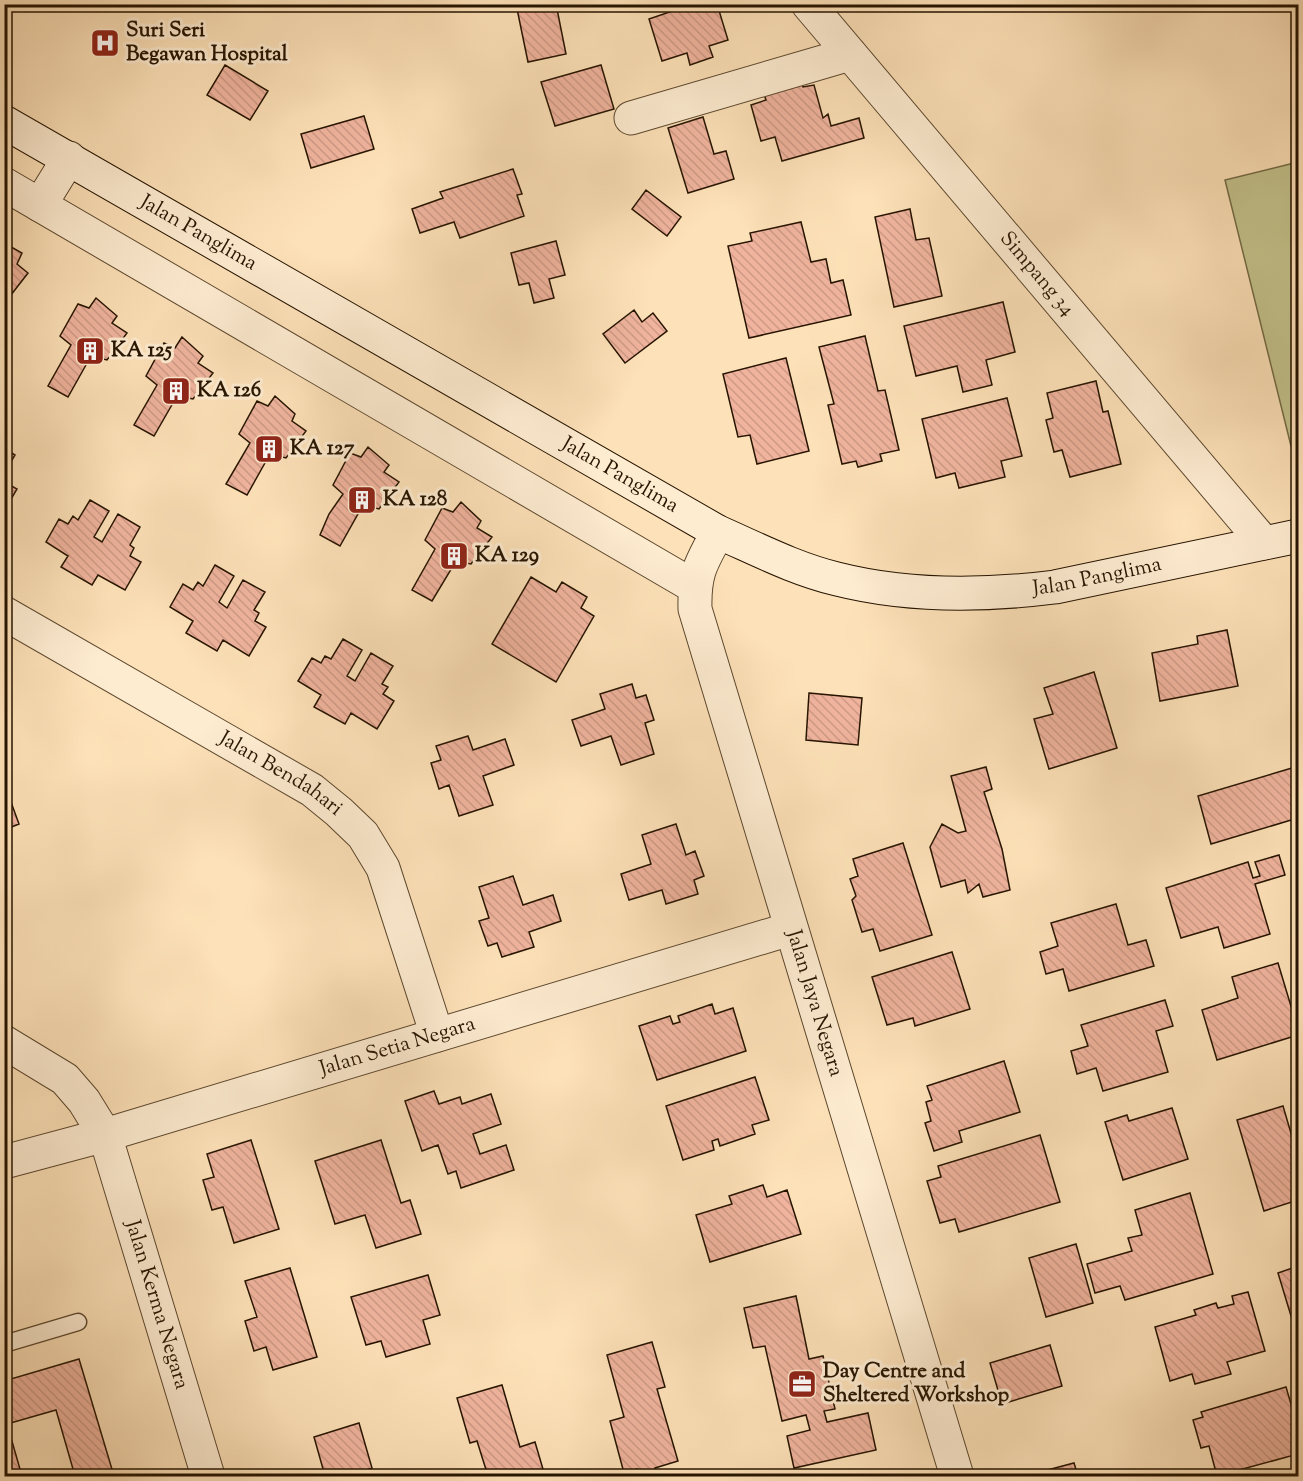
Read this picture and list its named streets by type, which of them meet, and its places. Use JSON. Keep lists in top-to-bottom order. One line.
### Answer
{"streets":{"street":["Jalan Panglima","Simpang 34","Jalan Bendahari","Jalan Jaya Negara","Jalan Setia Negara","Jalan Kerma Negara"]},"crossings":[["Jalan Panglima","Simpang 34"],["Jalan Panglima","Jalan Jaya Negara"],["Jalan Bendahari","Jalan Setia Negara"],["Jalan Jaya Negara","Jalan Setia Negara"],["Jalan Setia Negara","Jalan Kerma Negara"]],"places":{"hospital":["Suri Seri Begawan Hospital"],"building":["KA 125","KA 126","KA 127","KA 128","KA 129"],"office":["Day Centre and Sheltered Workshop"]}}
